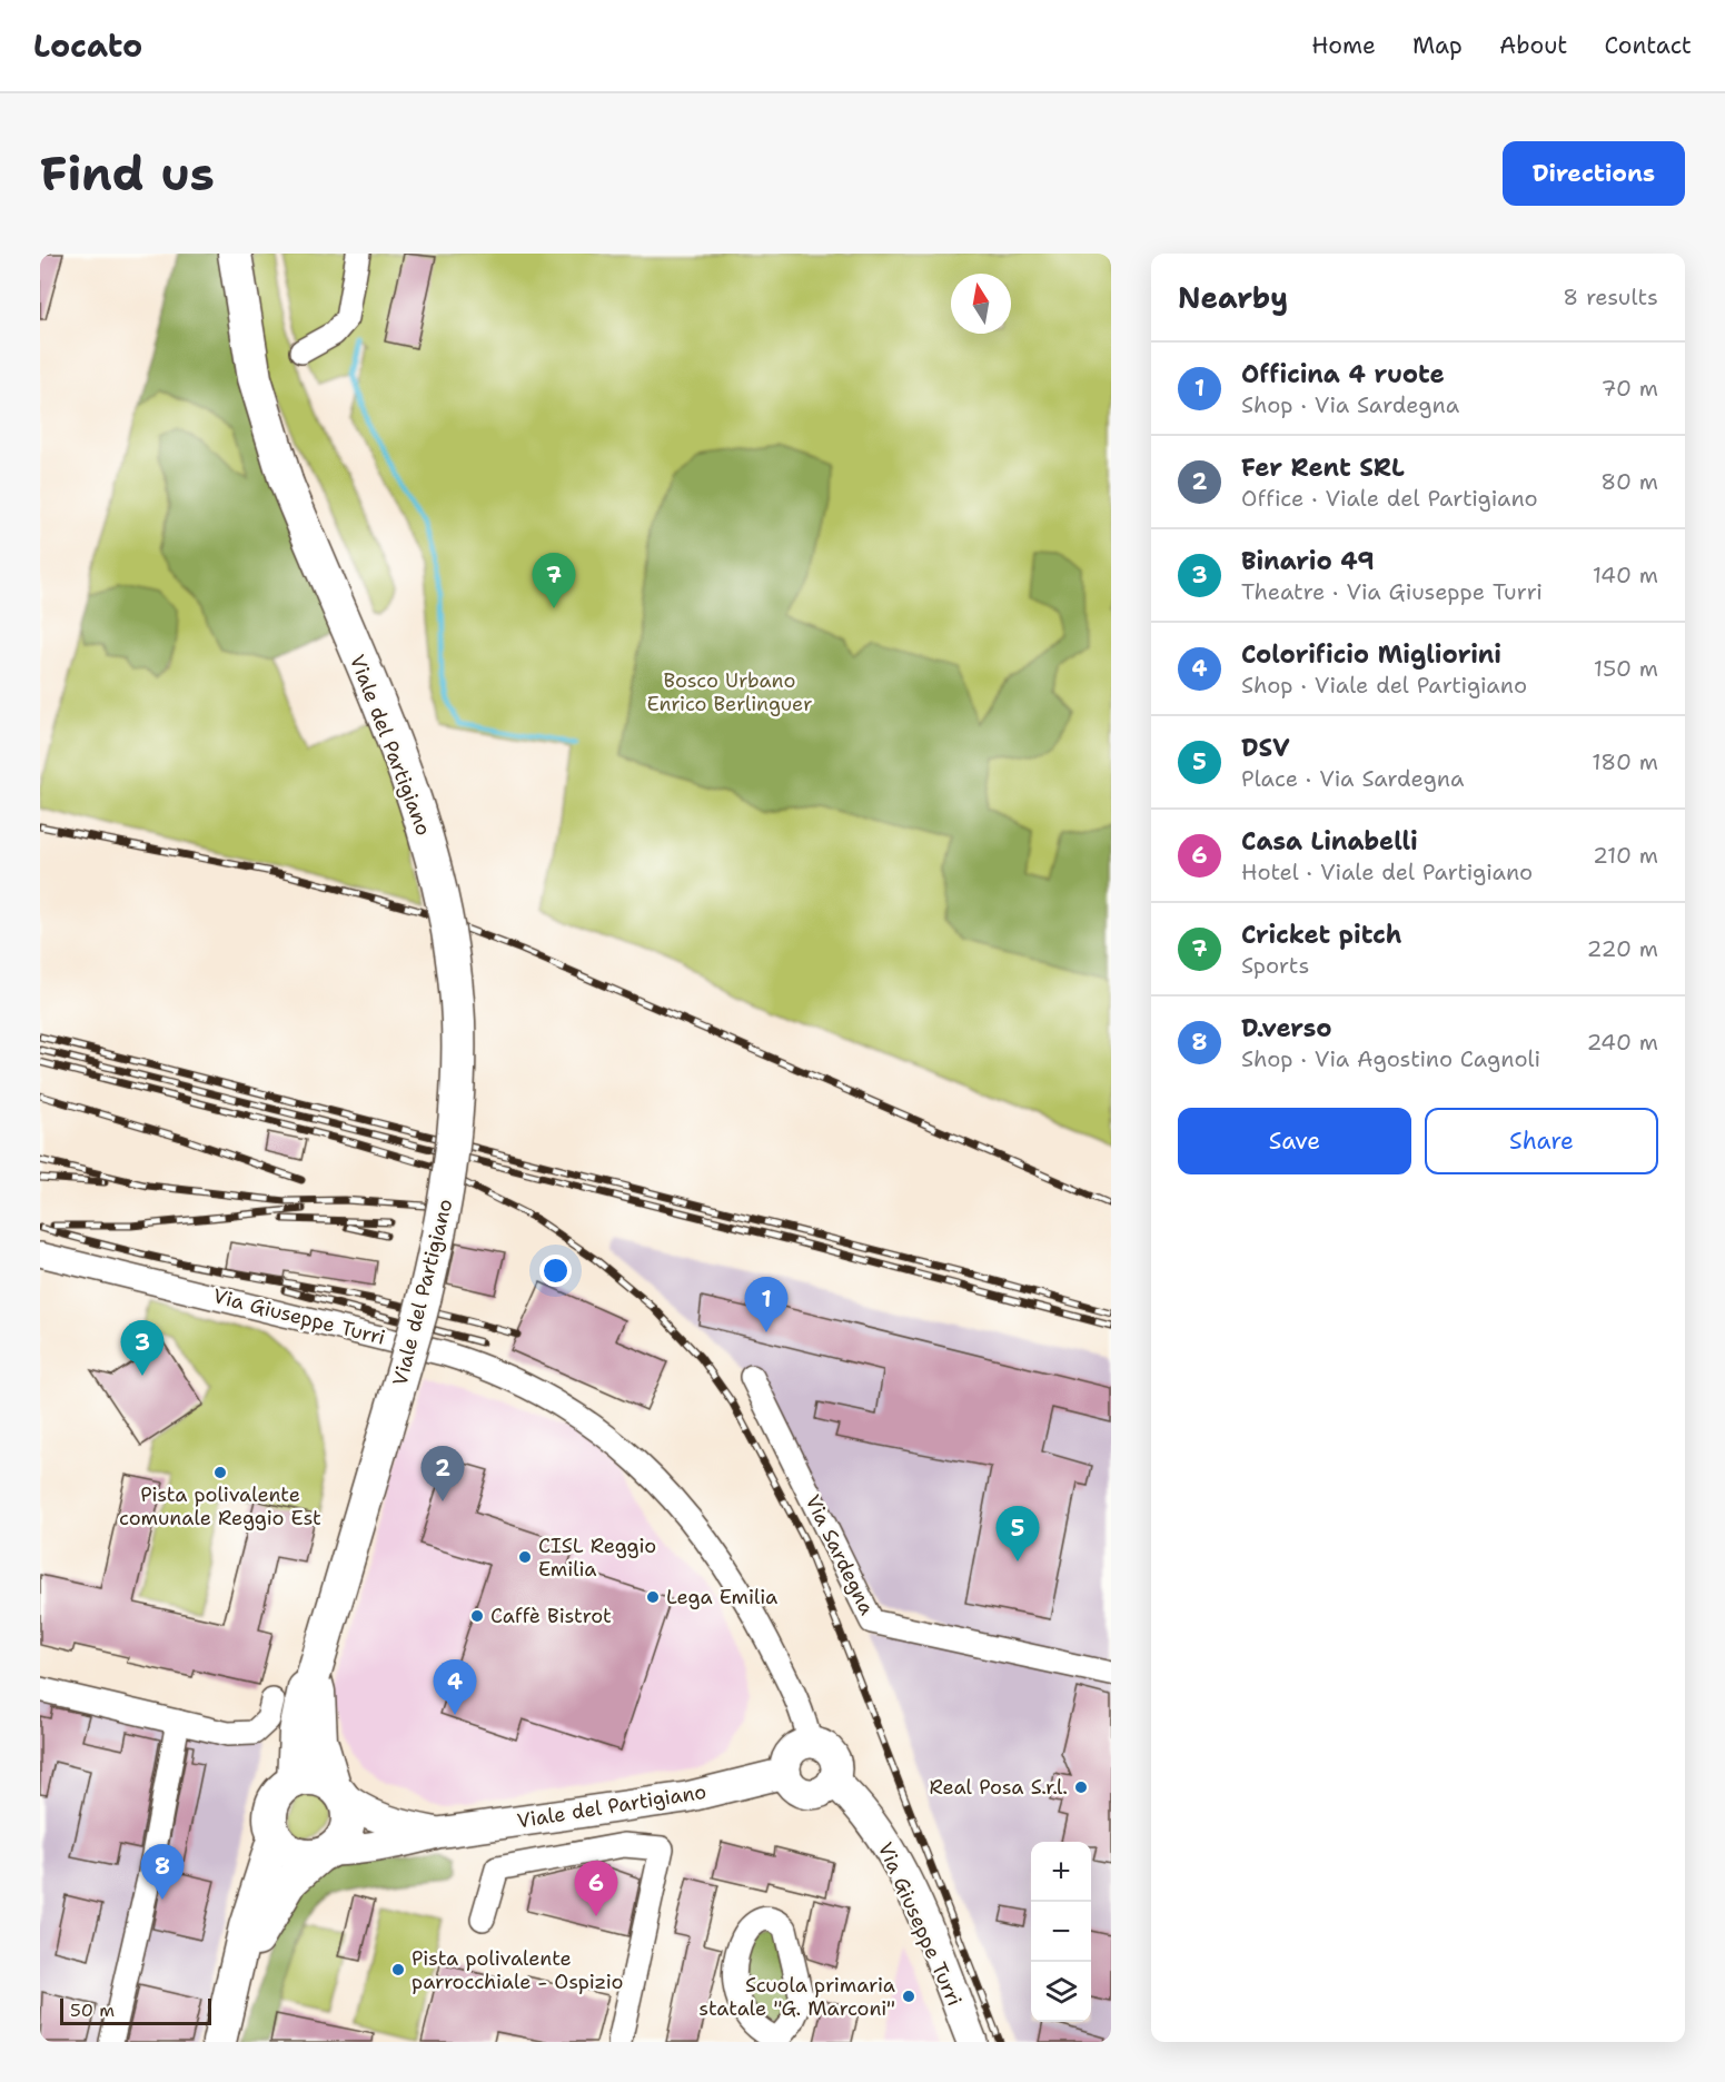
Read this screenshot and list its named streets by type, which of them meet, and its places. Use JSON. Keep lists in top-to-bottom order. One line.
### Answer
{"streets":{"main road":["Viale del Partigiano"],"street":["Via Giuseppe Turri","Via Sardegna"]},"crossings":[["Viale del Partigiano","Via Giuseppe Turri"]],"parks":["Bosco Urbano Enrico Berlinguer"],"places":["Pista polivalente comunale Reggio Est","CISL Reggio Emilia","Lega Emilia","Caffè Bistrot","Real Posa S.r.l.","Pista polivalente parrocchiale - Ospizio","Scuola primaria statale \"G. Marconi\""],"scale_bar":"50 m","north":"top","page":{"header":"Locato","nav":["Home","Map","About","Contact"],"buttons":["Directions",["Save","Share"]],"title":"Find us","heading":["Nearby","8 results"],"list":[{"mark":"1","name":"Officina 4 ruote","note":"Shop · Via Sardegna","value":"70 m"},{"mark":"2","name":"Fer Rent SRL","note":"Office · Viale del Partigiano","value":"80 m"},{"mark":"3","name":"Binario 49","note":"Theatre · Via Giuseppe Turri","value":"140 m"},{"mark":"4","name":"Colorificio Migliorini","note":"Shop · Viale del Partigiano","value":"150 m"},{"mark":"5","name":"DSV","note":"Place · Via Sardegna","value":"180 m"},{"mark":"6","name":"Casa Linabelli","note":"Hotel · Viale del Partigiano","value":"210 m"},{"mark":"7","name":"Cricket pitch","note":"Sports","value":"220 m"},{"mark":"8","name":"D.verso","note":"Shop · Via Agostino Cagnoli","value":"240 m"}],"pins":["7","1","3","2","5","4","8","6"],"map_buttons":["+","−"],"scale":"50 m"}}
